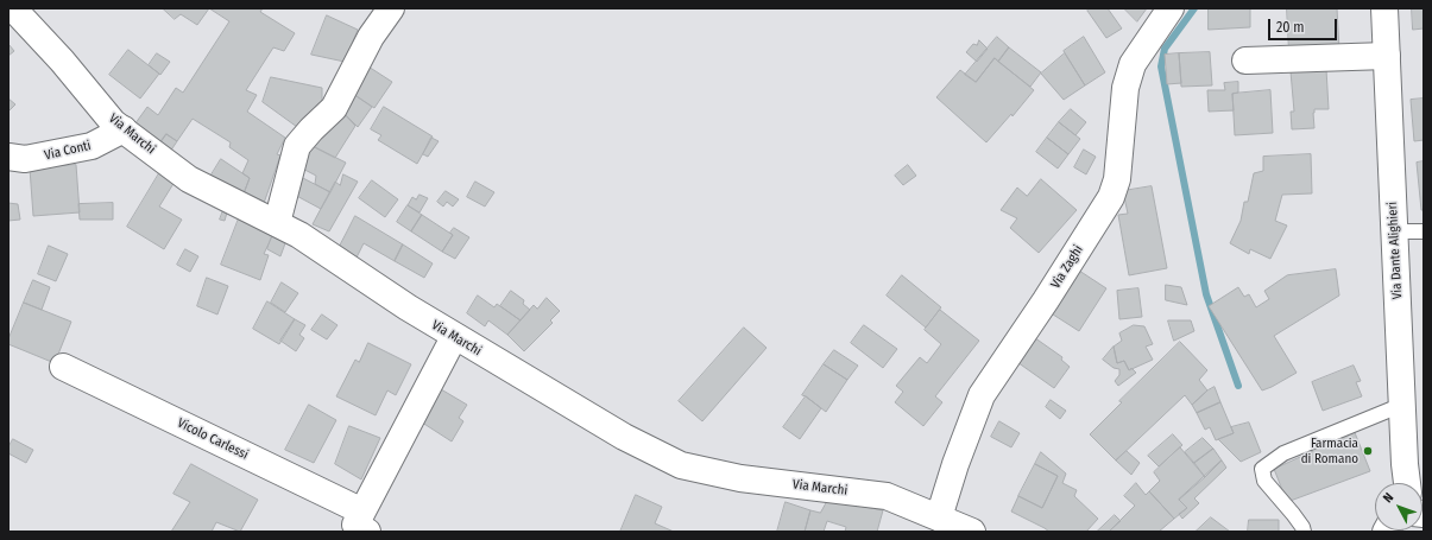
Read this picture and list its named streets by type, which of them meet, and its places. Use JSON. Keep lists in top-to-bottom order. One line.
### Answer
{"streets":{"main road":["Via Marchi","Via Conti","Via Dante Alighieri","Via Zaghi","Vicolo Carlessi"]},"crossings":[["Via Marchi","Via Conti"],["Via Marchi","Via Zaghi"],["Via Marchi","Vicolo Carlessi"]],"places":["Farmacia di Romano"],"scale_bar":"20 m","north":"top left"}
